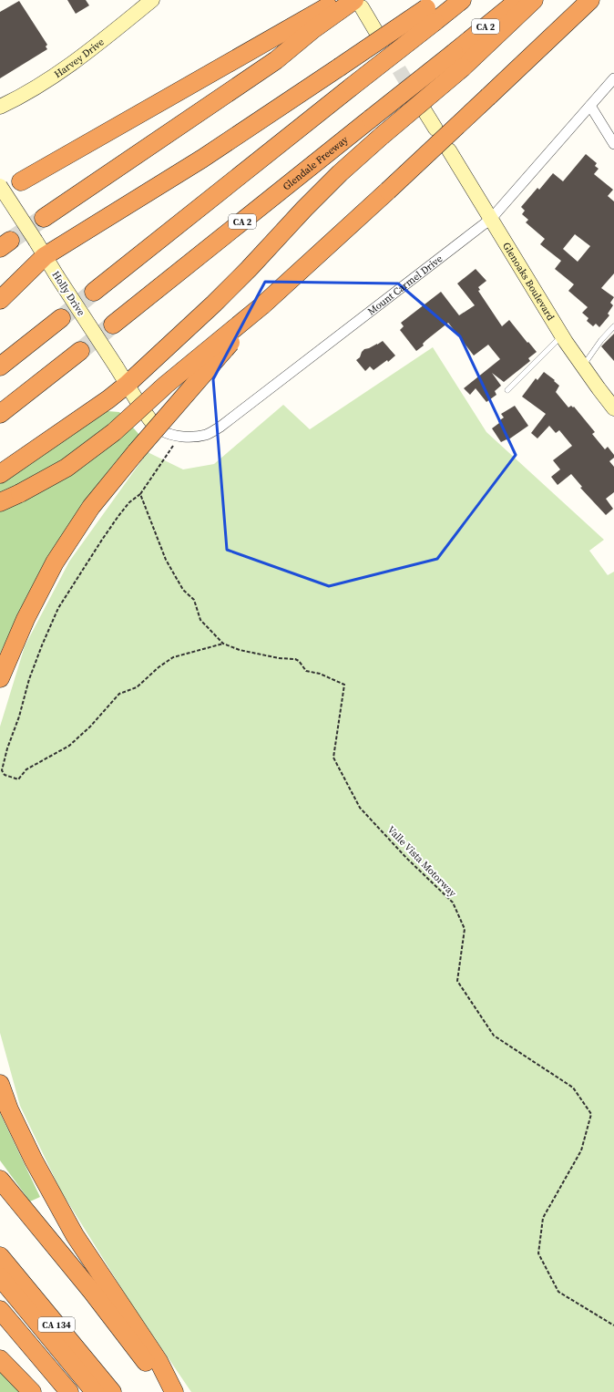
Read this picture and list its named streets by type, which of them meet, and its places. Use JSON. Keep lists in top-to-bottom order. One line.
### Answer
{"streets":{"highway":["CA 2","Glendale Freeway","CA 134"],"main road":["Harvey Drive","Glenoaks Boulevard","Holly Drive"],"street":["Mount Carmel Drive"],"path":["Valle Vista Motorway"]},"crossings":[["Glenoaks Boulevard","Mount Carmel Drive"]]}
